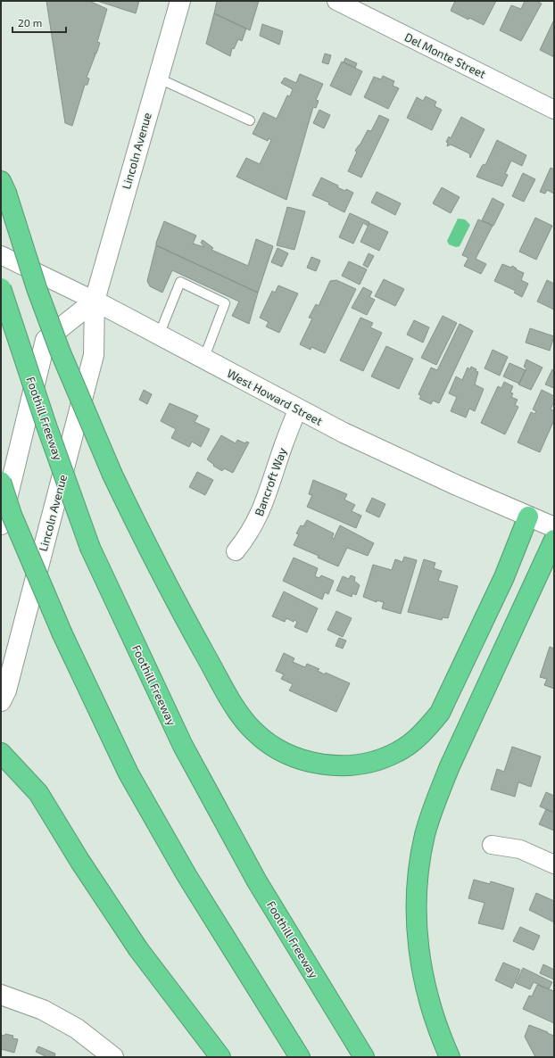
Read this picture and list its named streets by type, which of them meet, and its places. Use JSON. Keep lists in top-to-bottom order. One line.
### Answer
{"streets":{"highway":["Foothill Freeway"],"main road":["Lincoln Avenue","West Howard Street"],"street":["Del Monte Street","Bancroft Way"]},"crossings":[["Lincoln Avenue","West Howard Street"],["West Howard Street","Bancroft Way"]],"scale_bar":"20 m"}
